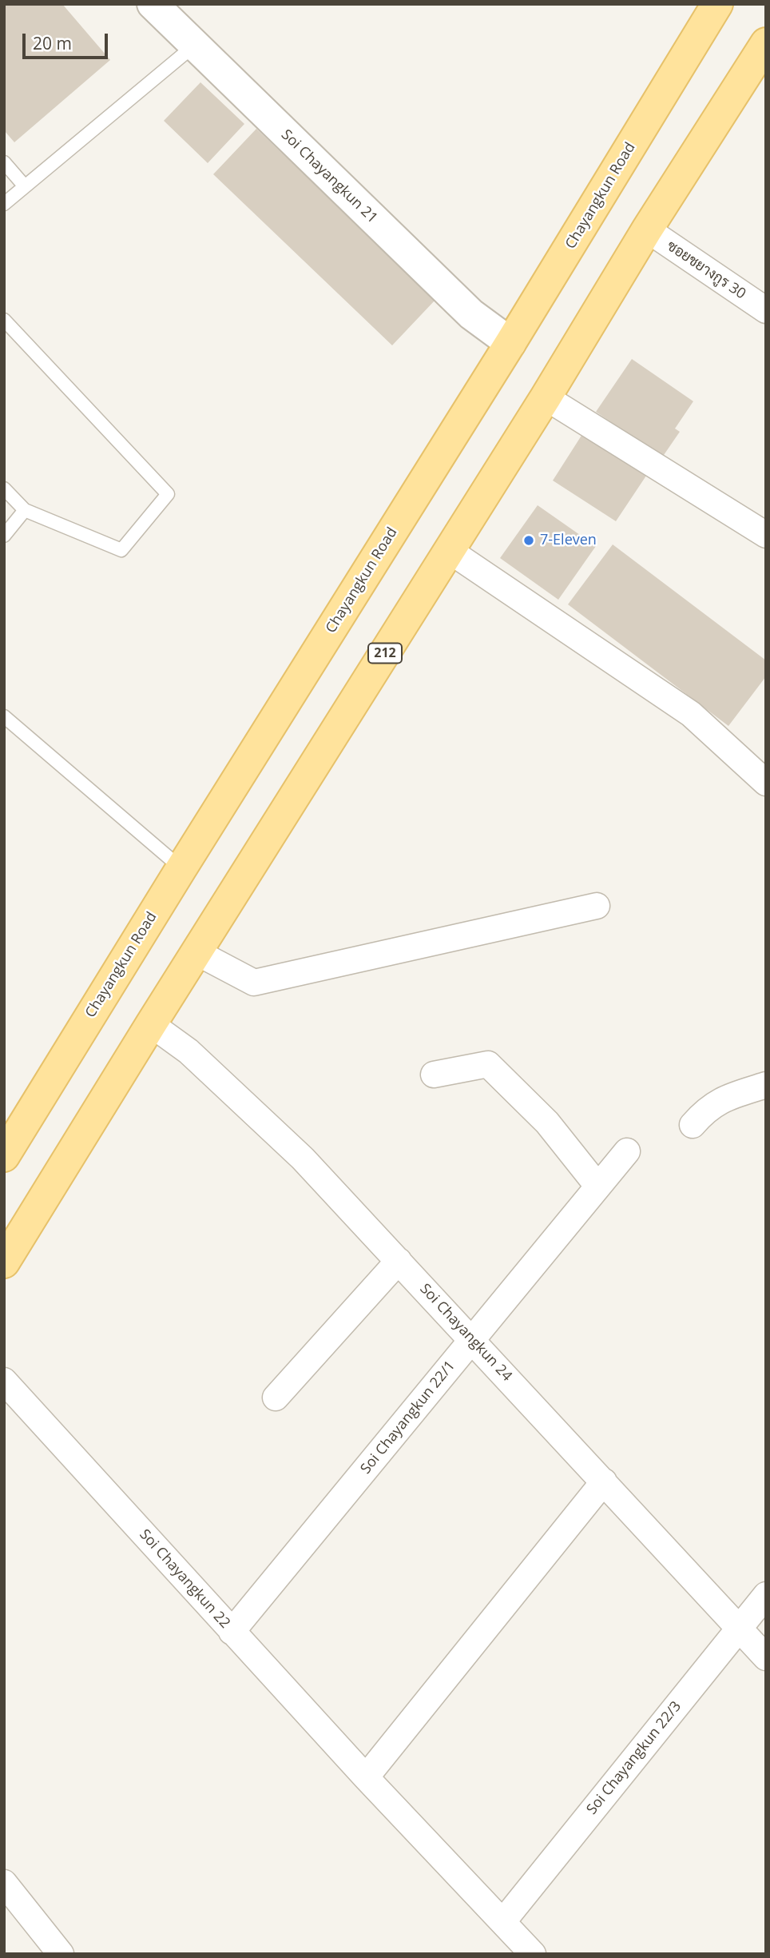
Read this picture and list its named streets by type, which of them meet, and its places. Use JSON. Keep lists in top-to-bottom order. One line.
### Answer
{"streets":{"main road":["Chayangkun Road","212"],"street":["Soi Chayangkun 21","ซอยชยางกูร 30","Soi Chayangkun 24","Soi Chayangkun 22/1","Soi Chayangkun 22","Soi Chayangkun 22/3"]},"crossings":[["Soi Chayangkun 21","Chayangkun Road"],["ซอยชยางกูร 30","212"],["212","Soi Chayangkun 24"],["Soi Chayangkun 24","Soi Chayangkun 22/1"],["Soi Chayangkun 24","Soi Chayangkun 22/3"],["Soi Chayangkun 22/1","Soi Chayangkun 22"],["Soi Chayangkun 22","Soi Chayangkun 22/3"]],"places":["7-Eleven"],"scale_bar":"20 m"}
